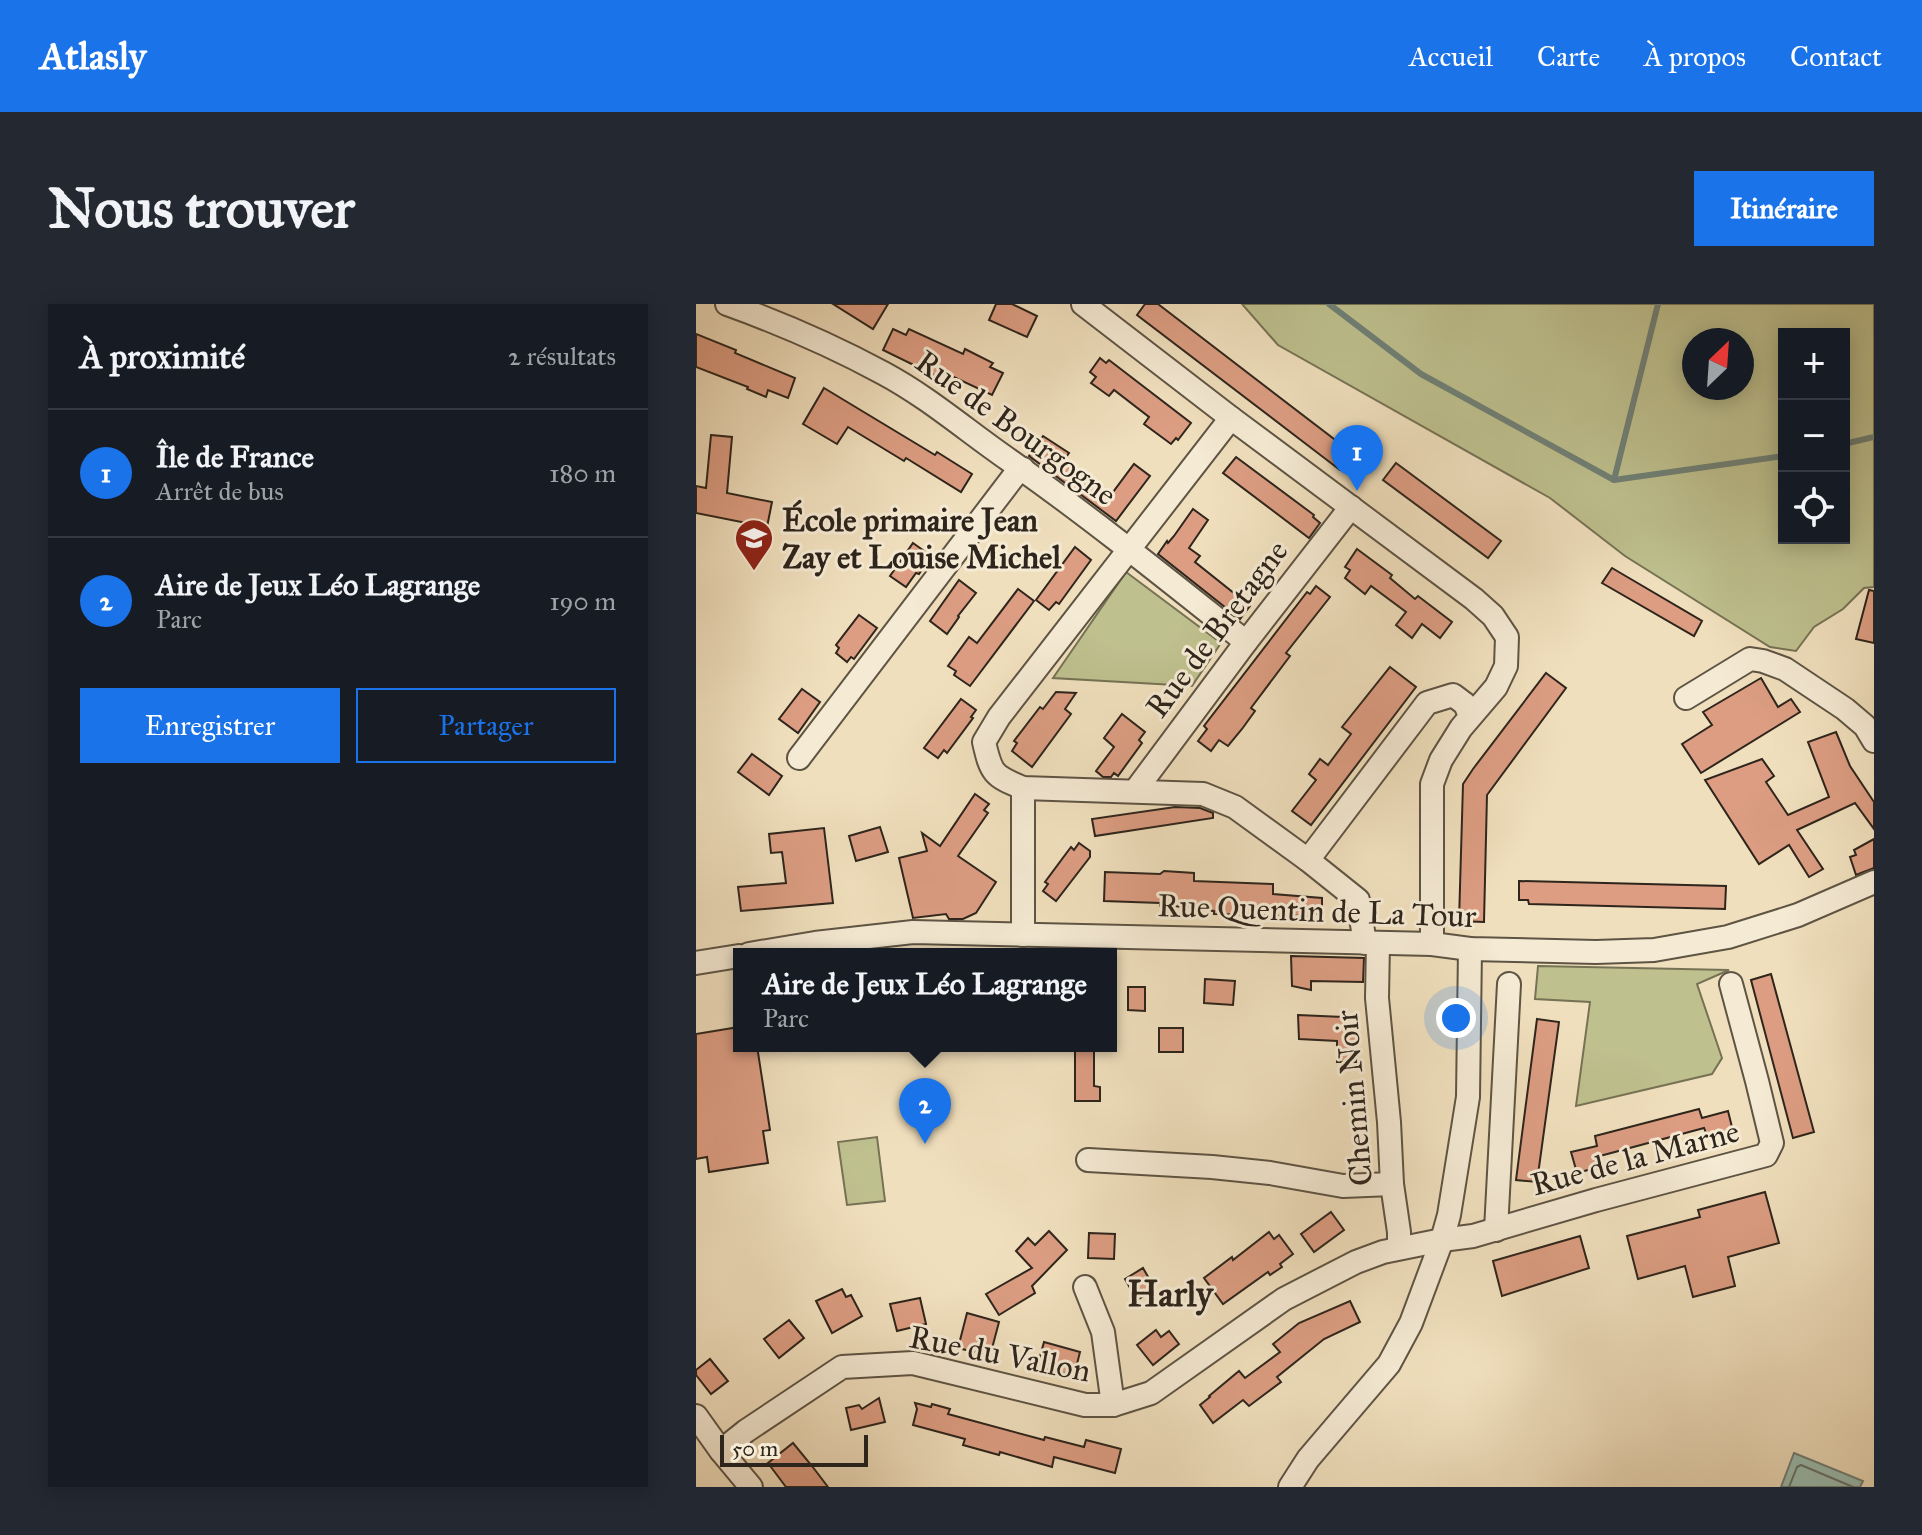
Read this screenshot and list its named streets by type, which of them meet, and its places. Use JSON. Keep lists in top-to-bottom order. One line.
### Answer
{"streets":{"street":["Rue de Bourgogne","Rue de Bretagne","Rue Quentin de La Tour","Chemin Noir","Rue de la Marne","Rue du Vallon"]},"crossings":[["Rue de Bourgogne","Rue de Bretagne"],["Rue de Bretagne","Chemin Noir"],["Rue Quentin de La Tour","Chemin Noir"],["Chemin Noir","Rue du Vallon"],["Rue de la Marne","Rue du Vallon"]],"districts":["Harly"],"places":{"school or university":["École primaire Jean Zay et Louise Michel"]},"scale_bar":"50 m","north":"top right","page":{"header":"Atlasly","nav":["Accueil","Carte","À propos","Contact"],"buttons":["Itinéraire",["Enregistrer","Partager"]],"title":"Nous trouver","heading":["À proximité","2 résultats"],"map_buttons":["+","−"],"list":[{"mark":"1","name":"Île de France","note":"Arrêt de bus","value":"180 m"},{"mark":"2","name":"Aire de Jeux Léo Lagrange","note":"Parc","value":"190 m"}],"pins":["1","2"],"popup":["Aire de Jeux Léo Lagrange","Parc"],"scale":"50 m"}}
